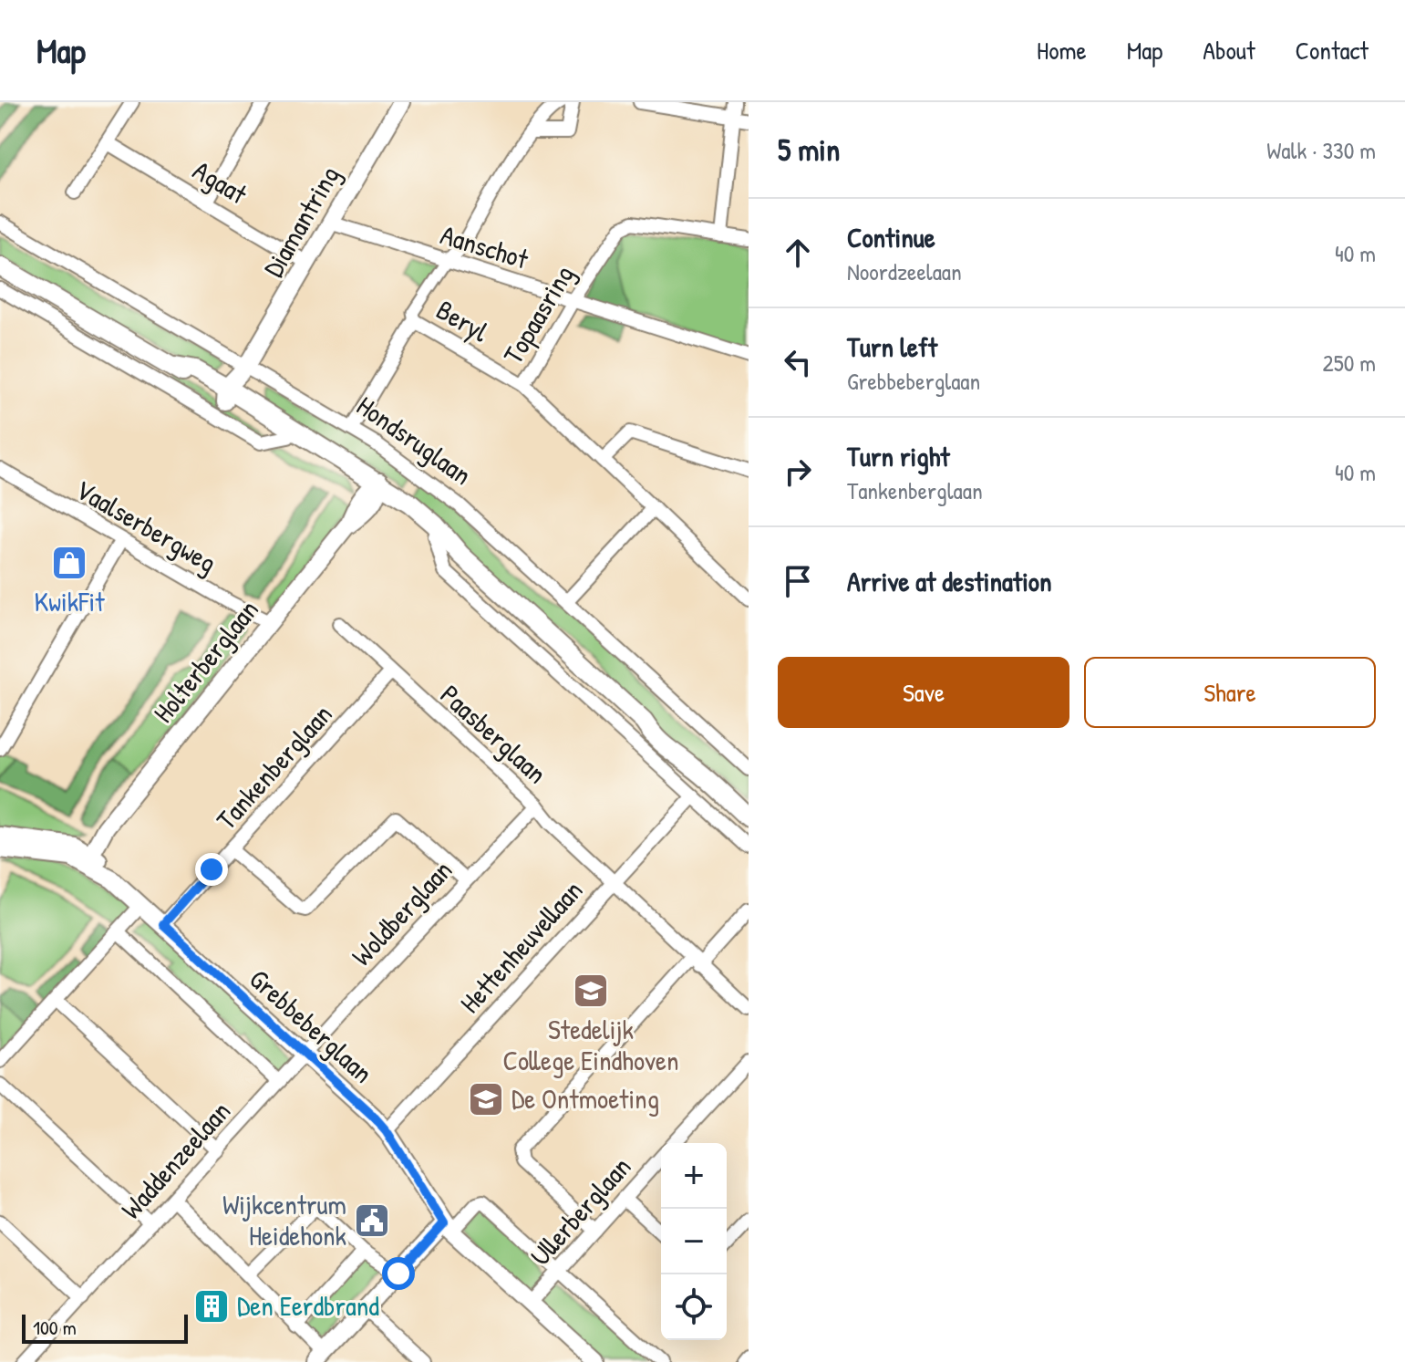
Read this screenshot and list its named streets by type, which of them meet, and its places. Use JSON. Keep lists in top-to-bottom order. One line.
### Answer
{"streets":{"main road":["Hondsruglaan"],"street":["Agaat","Diamantring","Aanschot","Topaasring","Beryl","Vaalserbergweg","Holterberglaan","Paasberglaan","Tankenberglaan","Woldberglaan","Hettenheuvellaan","Grebbeberglaan","Waddenzeelaan","Ullerberglaan"]},"crossings":[["Agaat","Diamantring"],["Diamantring","Aanschot"],["Diamantring","Hondsruglaan"],["Aanschot","Topaasring"],["Aanschot","Beryl"],["Topaasring","Beryl"],["Beryl","Hondsruglaan"],["Hondsruglaan","Holterberglaan"],["Vaalserbergweg","Holterberglaan"],["Holterberglaan","Grebbeberglaan"],["Paasberglaan","Tankenberglaan"],["Paasberglaan","Woldberglaan"],["Paasberglaan","Hettenheuvellaan"],["Tankenberglaan","Grebbeberglaan"],["Woldberglaan","Grebbeberglaan"],["Woldberglaan","Waddenzeelaan"],["Hettenheuvellaan","Grebbeberglaan"],["Grebbeberglaan","Waddenzeelaan"],["Grebbeberglaan","Ullerberglaan"]],"places":{"shop":["KwikFit"],"school or university":["Stedelijk College Eindhoven","De Ontmoeting"],"public building":["Wijkcentrum Heidehonk"],"building":["Den Eerdbrand"]},"scale_bar":"100 m","page":{"header":"Map","nav":["Home","Map","About","Contact"],"heading":["5 min","Walk · 330 m"],"list":[["Continue","Noordzeelaan","40 m"],["Turn left","Grebbeberglaan","250 m"],["Turn right","Tankenberglaan","40 m"],"Arrive at destination"],"buttons":["Save","Share"],"map_buttons":["+","−"],"scale":"100 m"}}
